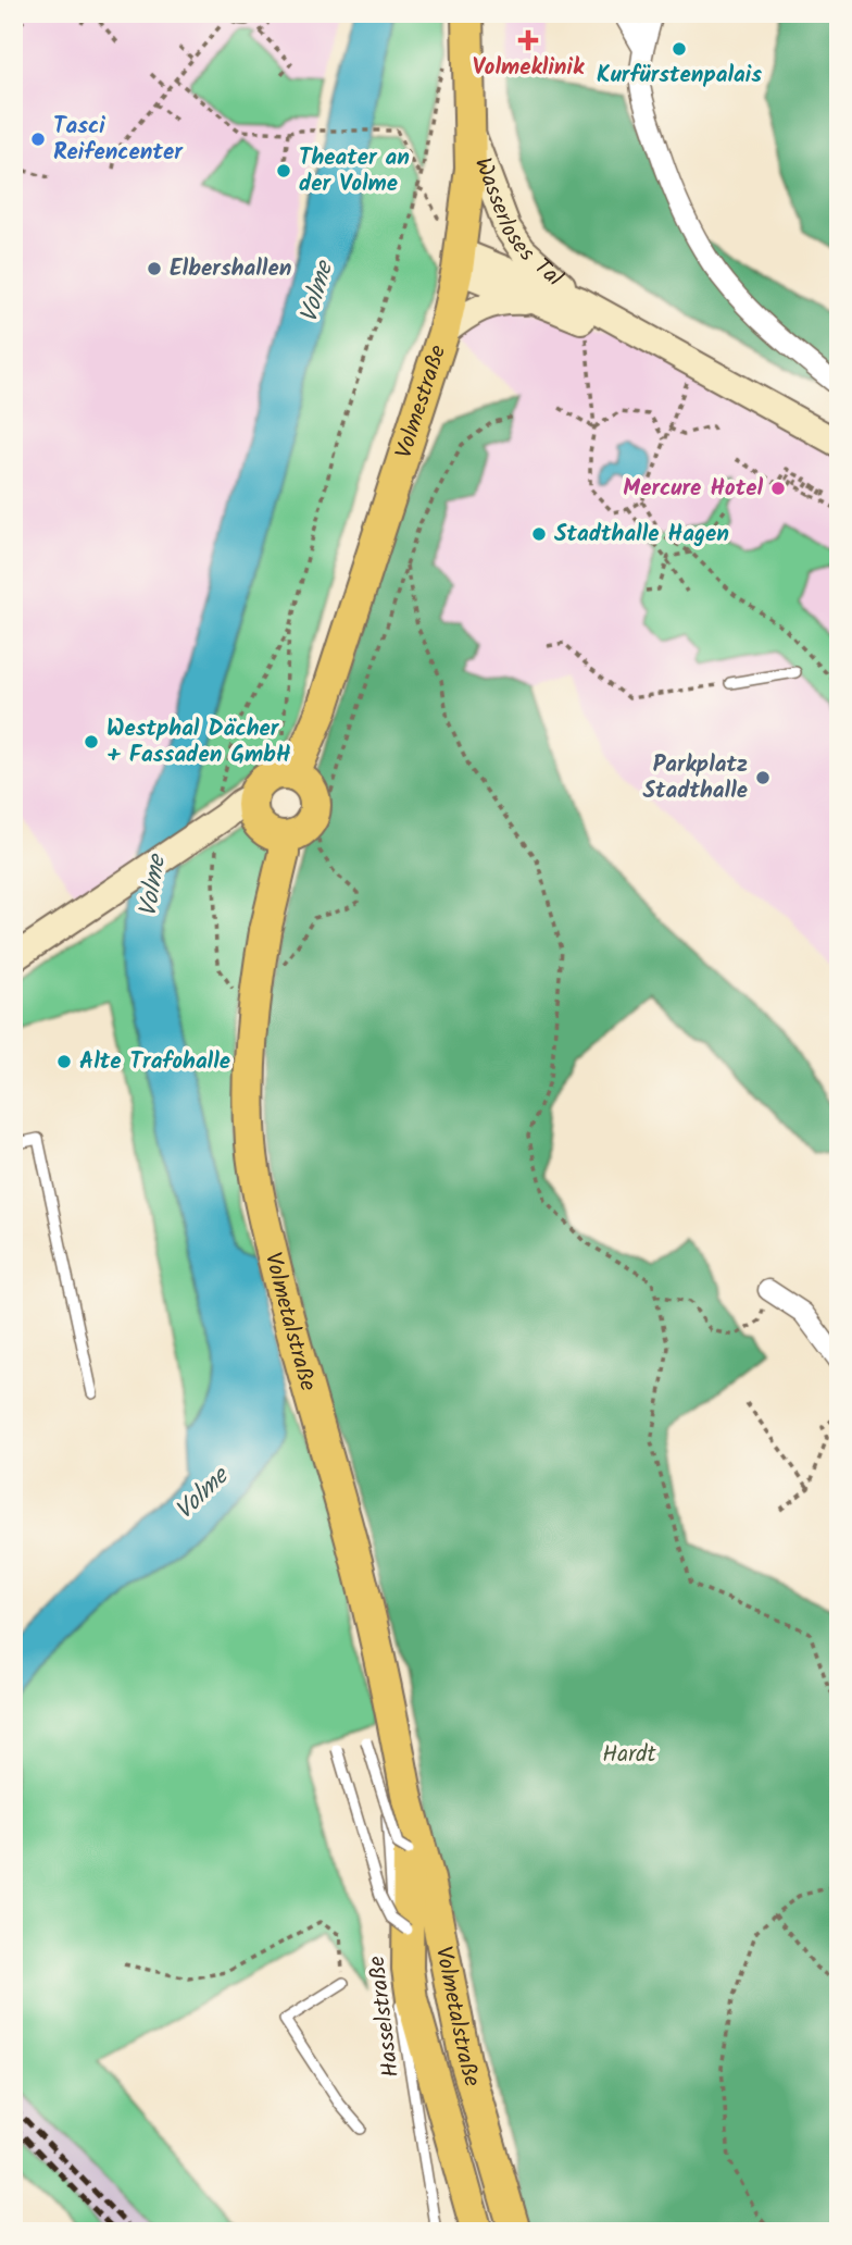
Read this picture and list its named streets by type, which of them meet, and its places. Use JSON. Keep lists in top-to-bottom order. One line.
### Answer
{"streets":{"main road":["Wasserloses Tal","Volmestraße","Volmetalstraße"],"lane":["Hasselstraße"]},"crossings":[["Wasserloses Tal","Volmestraße"],["Volmestraße","Volmetalstraße"],["Volmetalstraße","Hasselstraße"]],"water":["Volme"],"parks":["Hardt"],"places":{"health":["Volmeklinik"],"other":["Kurfürstenpalais","Tasci Reifencenter","Theater an der Volme","Elbershallen","Mercure Hotel","Stadthalle Hagen","Westphal Dächer + Fassaden GmbH","Parkplatz Stadthalle","Alte Trafohalle"]}}
